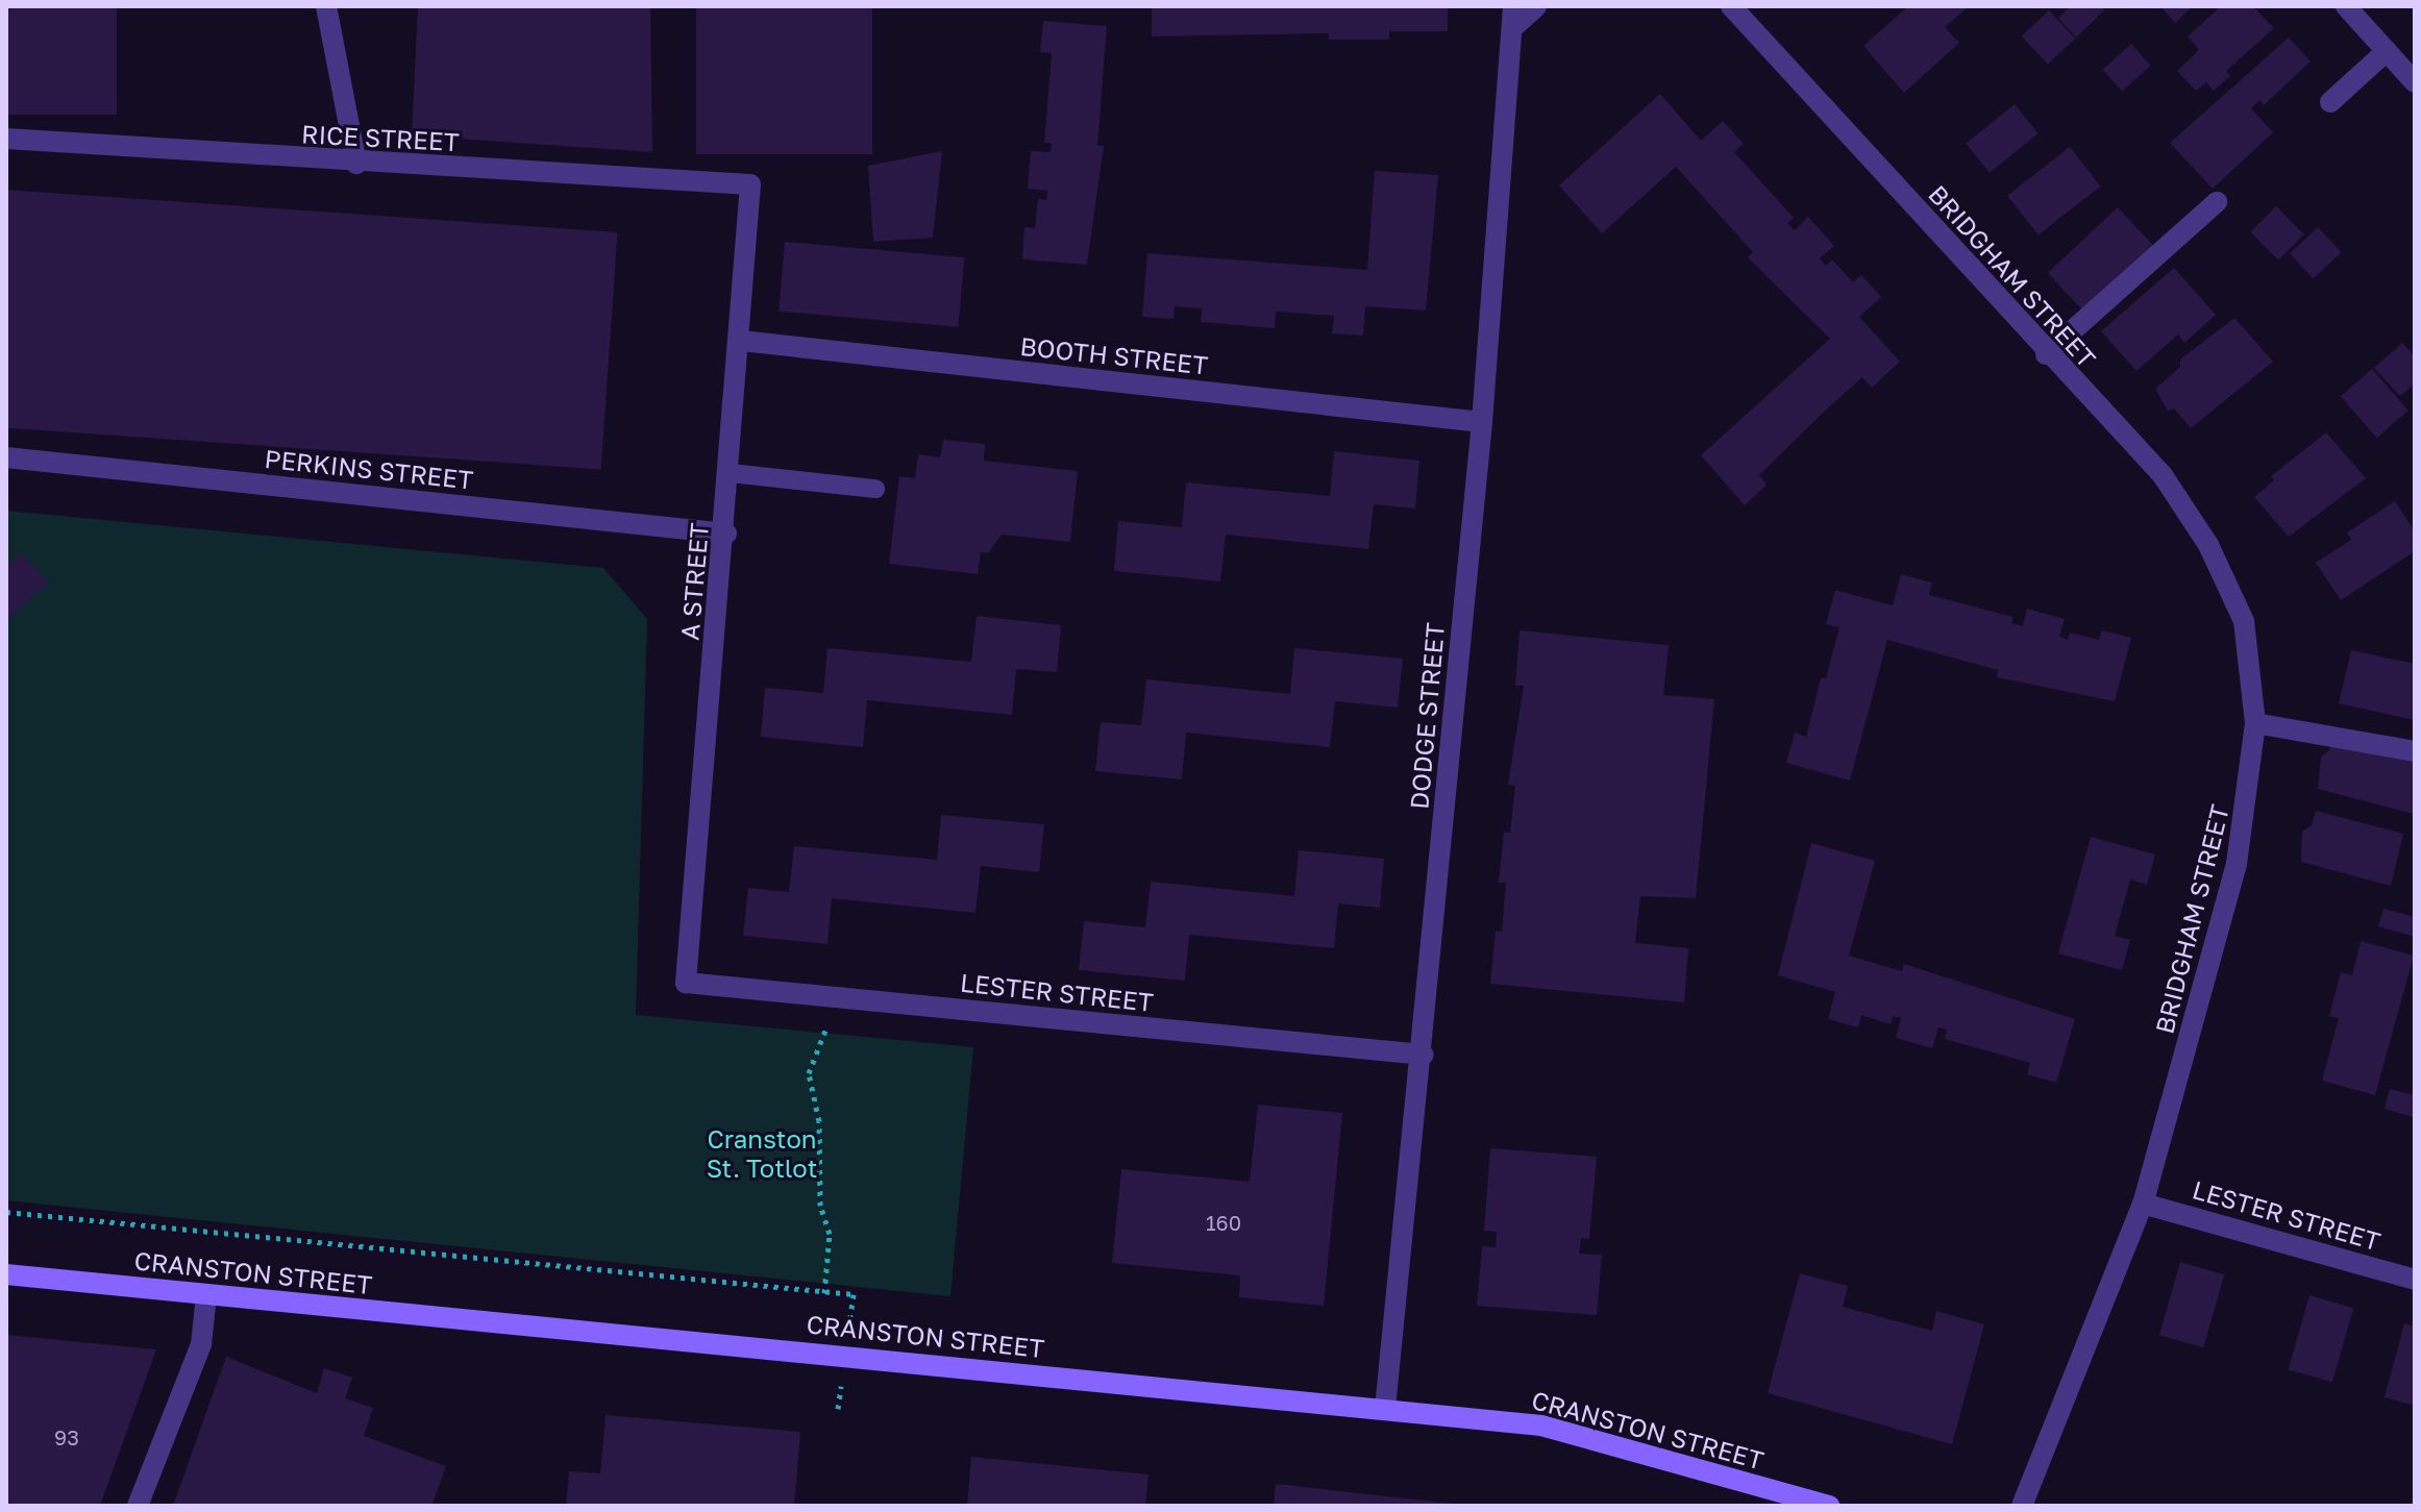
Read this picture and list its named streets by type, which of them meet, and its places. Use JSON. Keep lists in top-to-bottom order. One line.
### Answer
{"streets":{"main road":["CRANSTON STREET"],"street":["RICE STREET","BRIDGHAM STREET","BOOTH STREET","PERKINS STREET","A STREET","DODGE STREET","LESTER STREET"]},"crossings":[["RICE STREET","A STREET"],["BRIDGHAM STREET","LESTER STREET"],["BOOTH STREET","A STREET"],["BOOTH STREET","DODGE STREET"],["PERKINS STREET","A STREET"],["A STREET","LESTER STREET"],["DODGE STREET","LESTER STREET"],["DODGE STREET","CRANSTON STREET"]],"parks":["Cranston St. Totlot"],"house_numbers":["160","93"]}
